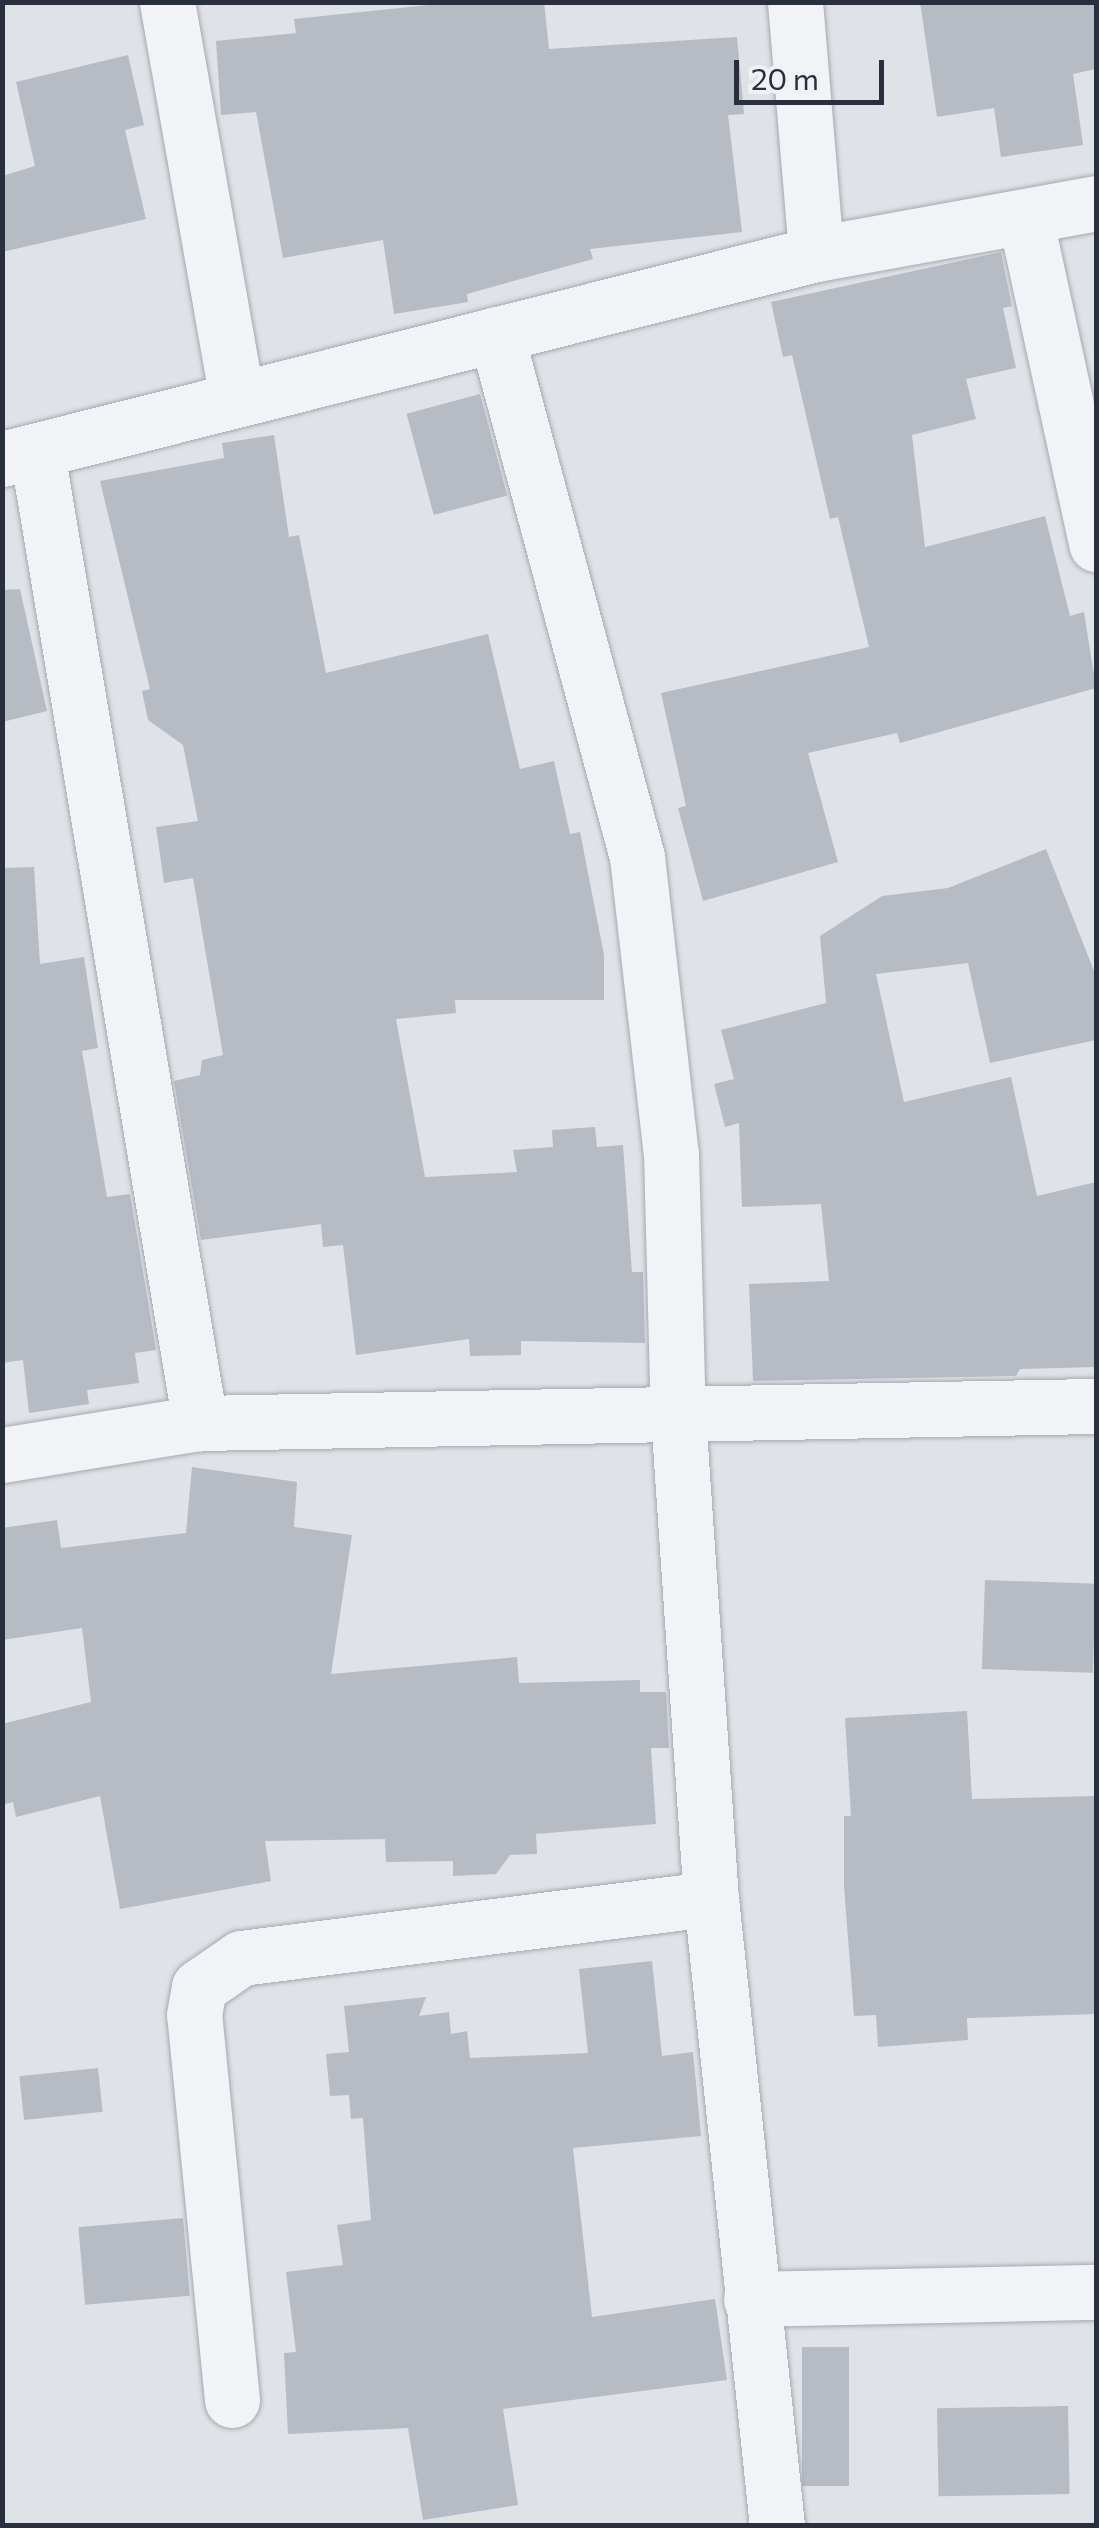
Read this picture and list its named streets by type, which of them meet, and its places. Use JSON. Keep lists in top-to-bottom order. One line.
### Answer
{"scale_bar":"20 m"}
